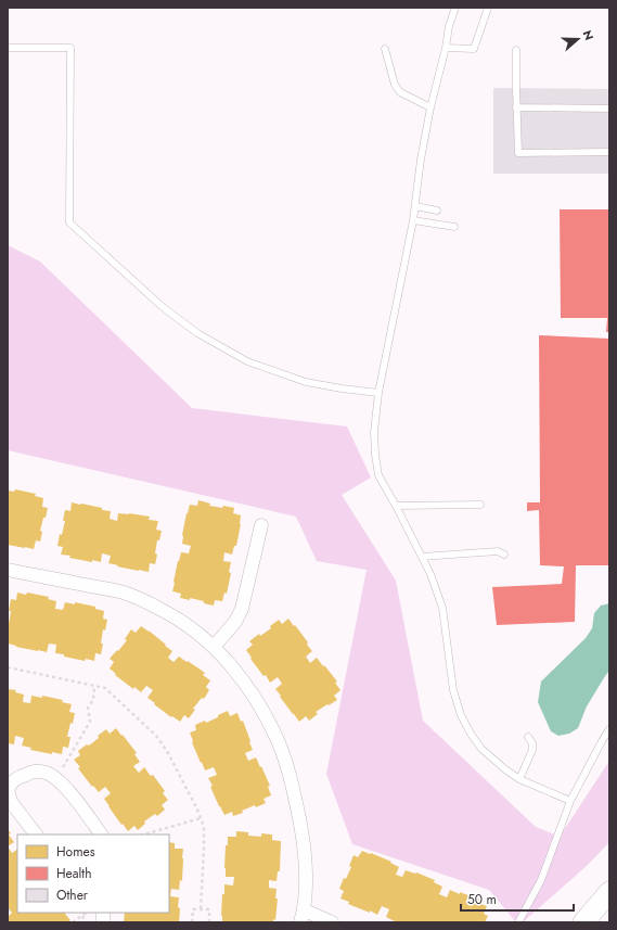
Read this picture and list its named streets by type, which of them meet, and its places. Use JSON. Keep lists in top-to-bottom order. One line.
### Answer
{"legend":["Homes","Health","Other"],"scale_bar":"50 m","north":"right"}
